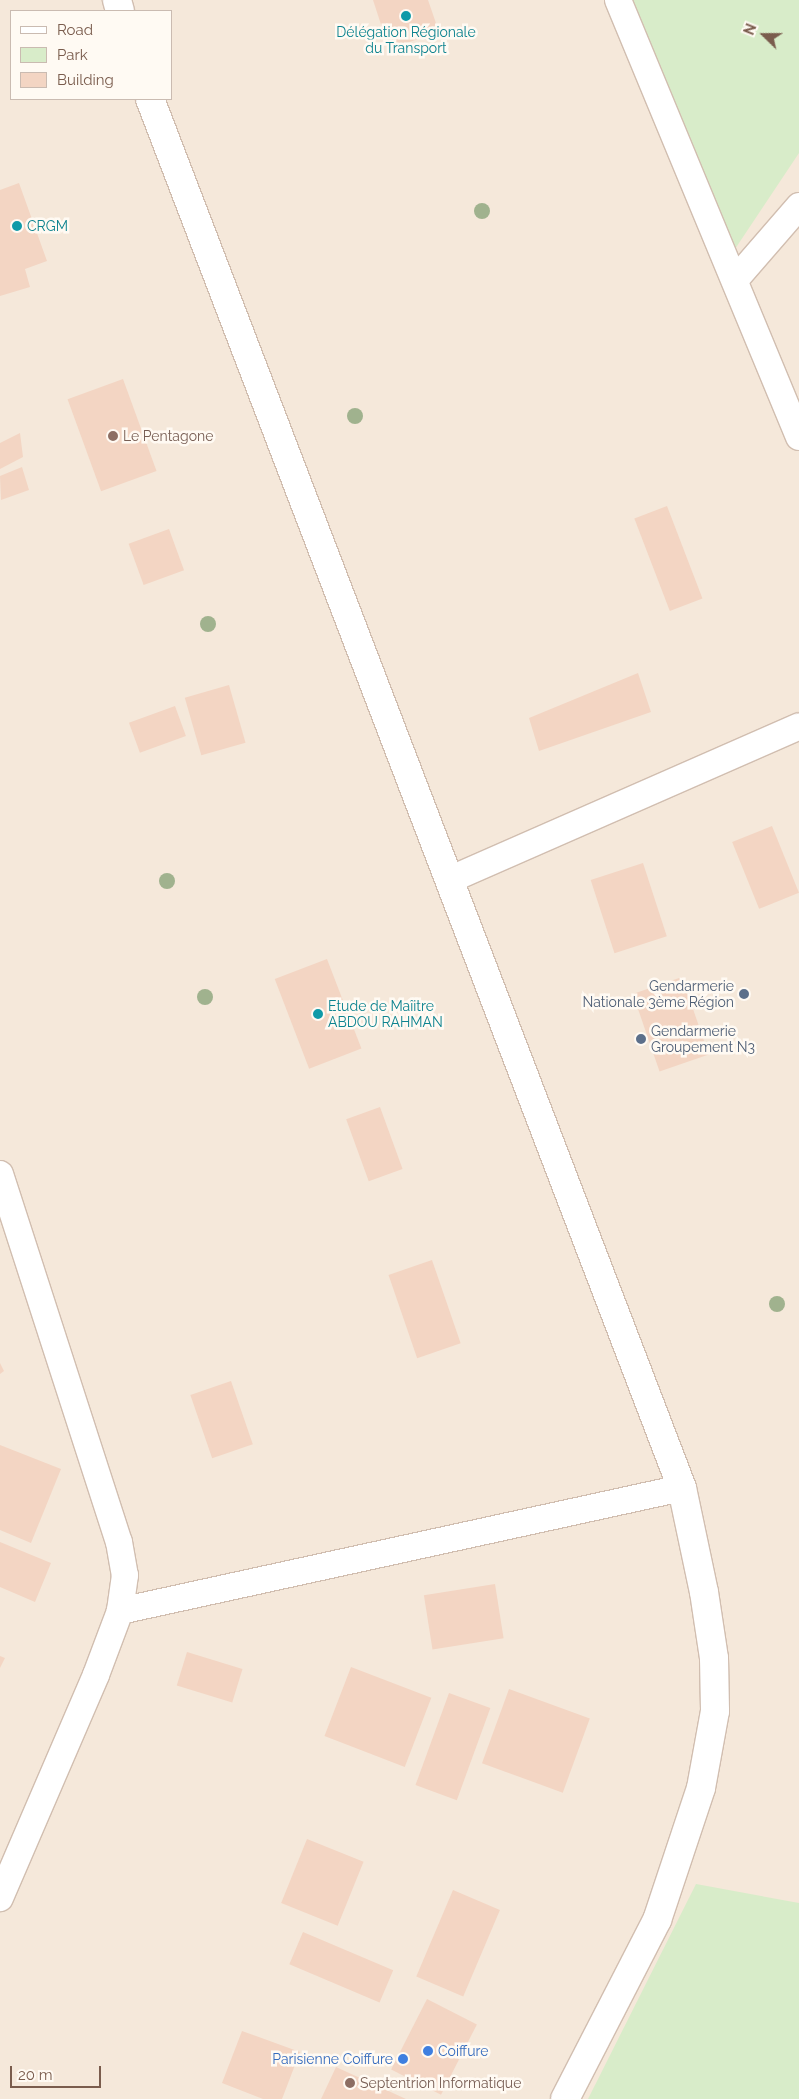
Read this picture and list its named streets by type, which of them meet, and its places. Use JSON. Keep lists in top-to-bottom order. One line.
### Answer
{"places":["Délégation Régionale du Transport","CRGM","Le Pentagone","Gendarmerie Nationale 3ème Région","Etude de Maîitre ABDOU RAHMAN","Gendarmerie Groupement N3","Coiffure","Parisienne Coiffure","Septentrion Informatique"],"legend":["Road","Park","Building"],"scale_bar":"20 m","north":"left"}
